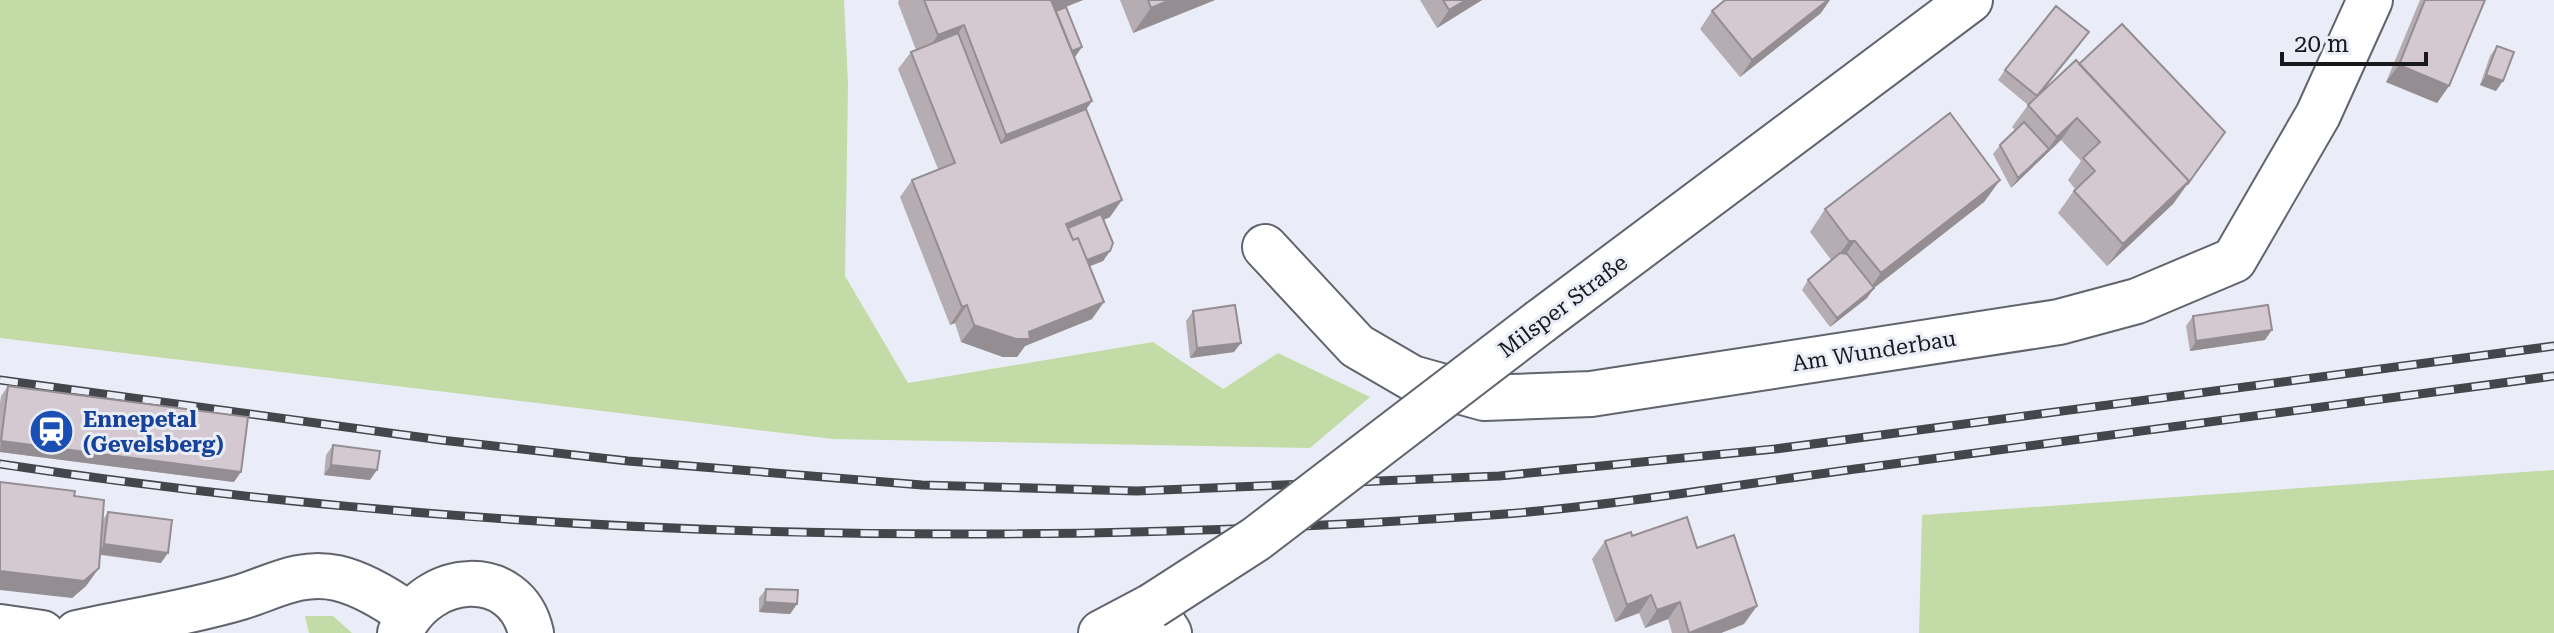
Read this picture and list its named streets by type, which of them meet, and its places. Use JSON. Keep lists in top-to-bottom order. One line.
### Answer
{"streets":{"street":["Milsper Straße","Am Wunderbau"]},"places":{"station":["Ennepetal (Gevelsberg)"]},"scale_bar":"20 m"}
